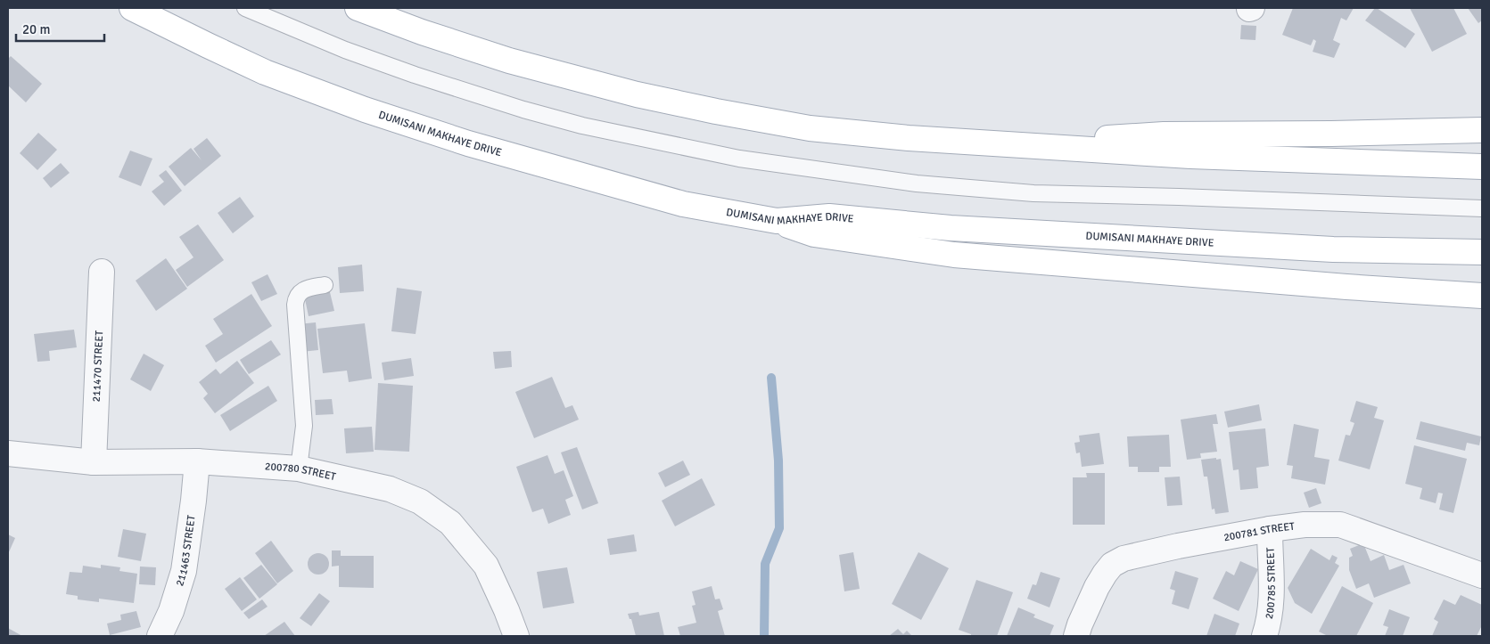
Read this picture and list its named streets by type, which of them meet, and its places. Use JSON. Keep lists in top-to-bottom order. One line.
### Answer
{"streets":{"main road":["DUMISANI MAKHAYE DRIVE"],"street":["211470 STREET","200780 STREET","200781 STREET","211463 STREET","200785 STREET"]},"crossings":[["211470 STREET","200780 STREET"],["200780 STREET","211463 STREET"],["200781 STREET","200785 STREET"]],"scale_bar":"20 m"}
